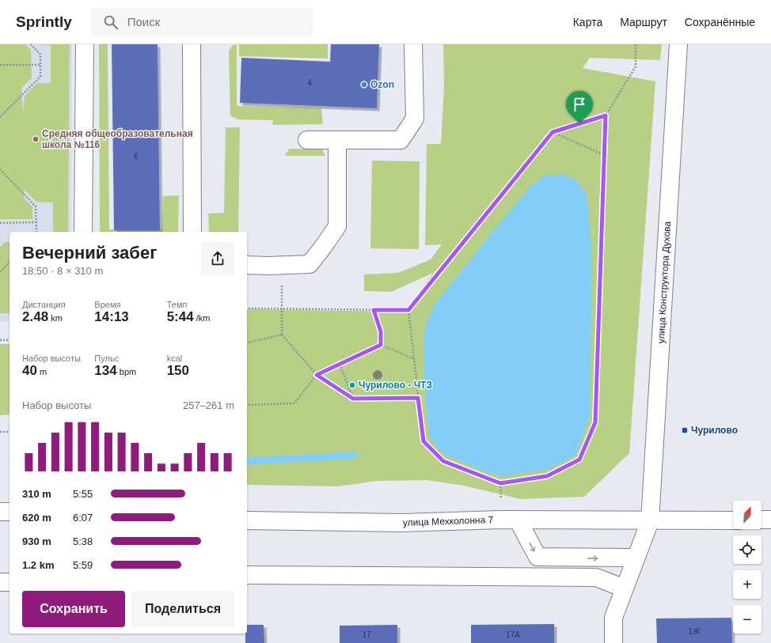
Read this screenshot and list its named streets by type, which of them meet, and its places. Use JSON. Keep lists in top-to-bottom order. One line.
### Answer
{"streets":{"street":["улица Конструктора Духова","улица Мехколонна 7"]},"crossings":[["улица Конструктора Духова","улица Мехколонна 7"]],"places":{"other":["Ozon","Средняя общеобразовательная школа №116","Чурилово - ЧТЗ"],"transit":["Чурилово"]},"house_numbers":["4","6","1Ж","17","17А"],"north":"top right","page":{"header":"Sprintly","search":"Поиск","nav":["Карта","Маршрут","Сохранённые"],"heading":["Вечерний забег","18:50 · 8 × 310 m"],"stats":[["Дистанция","2.48 km"],["Время","14:13"],["Темп","5:44 /km"],["Набор высоты","40 m"],["Пульс","134 bpm"],["kcal","150"]],"chart":["Набор высоты","257–261 m"],"list":[{"name":"310 m","note":"5:55"},{"name":"620 m","note":"6:07"},{"name":"930 m","note":"5:38"},{"name":"1.2 km","note":"5:59"}],"map_buttons":["+","−"],"buttons":["Сохранить","Поделиться"]}}
